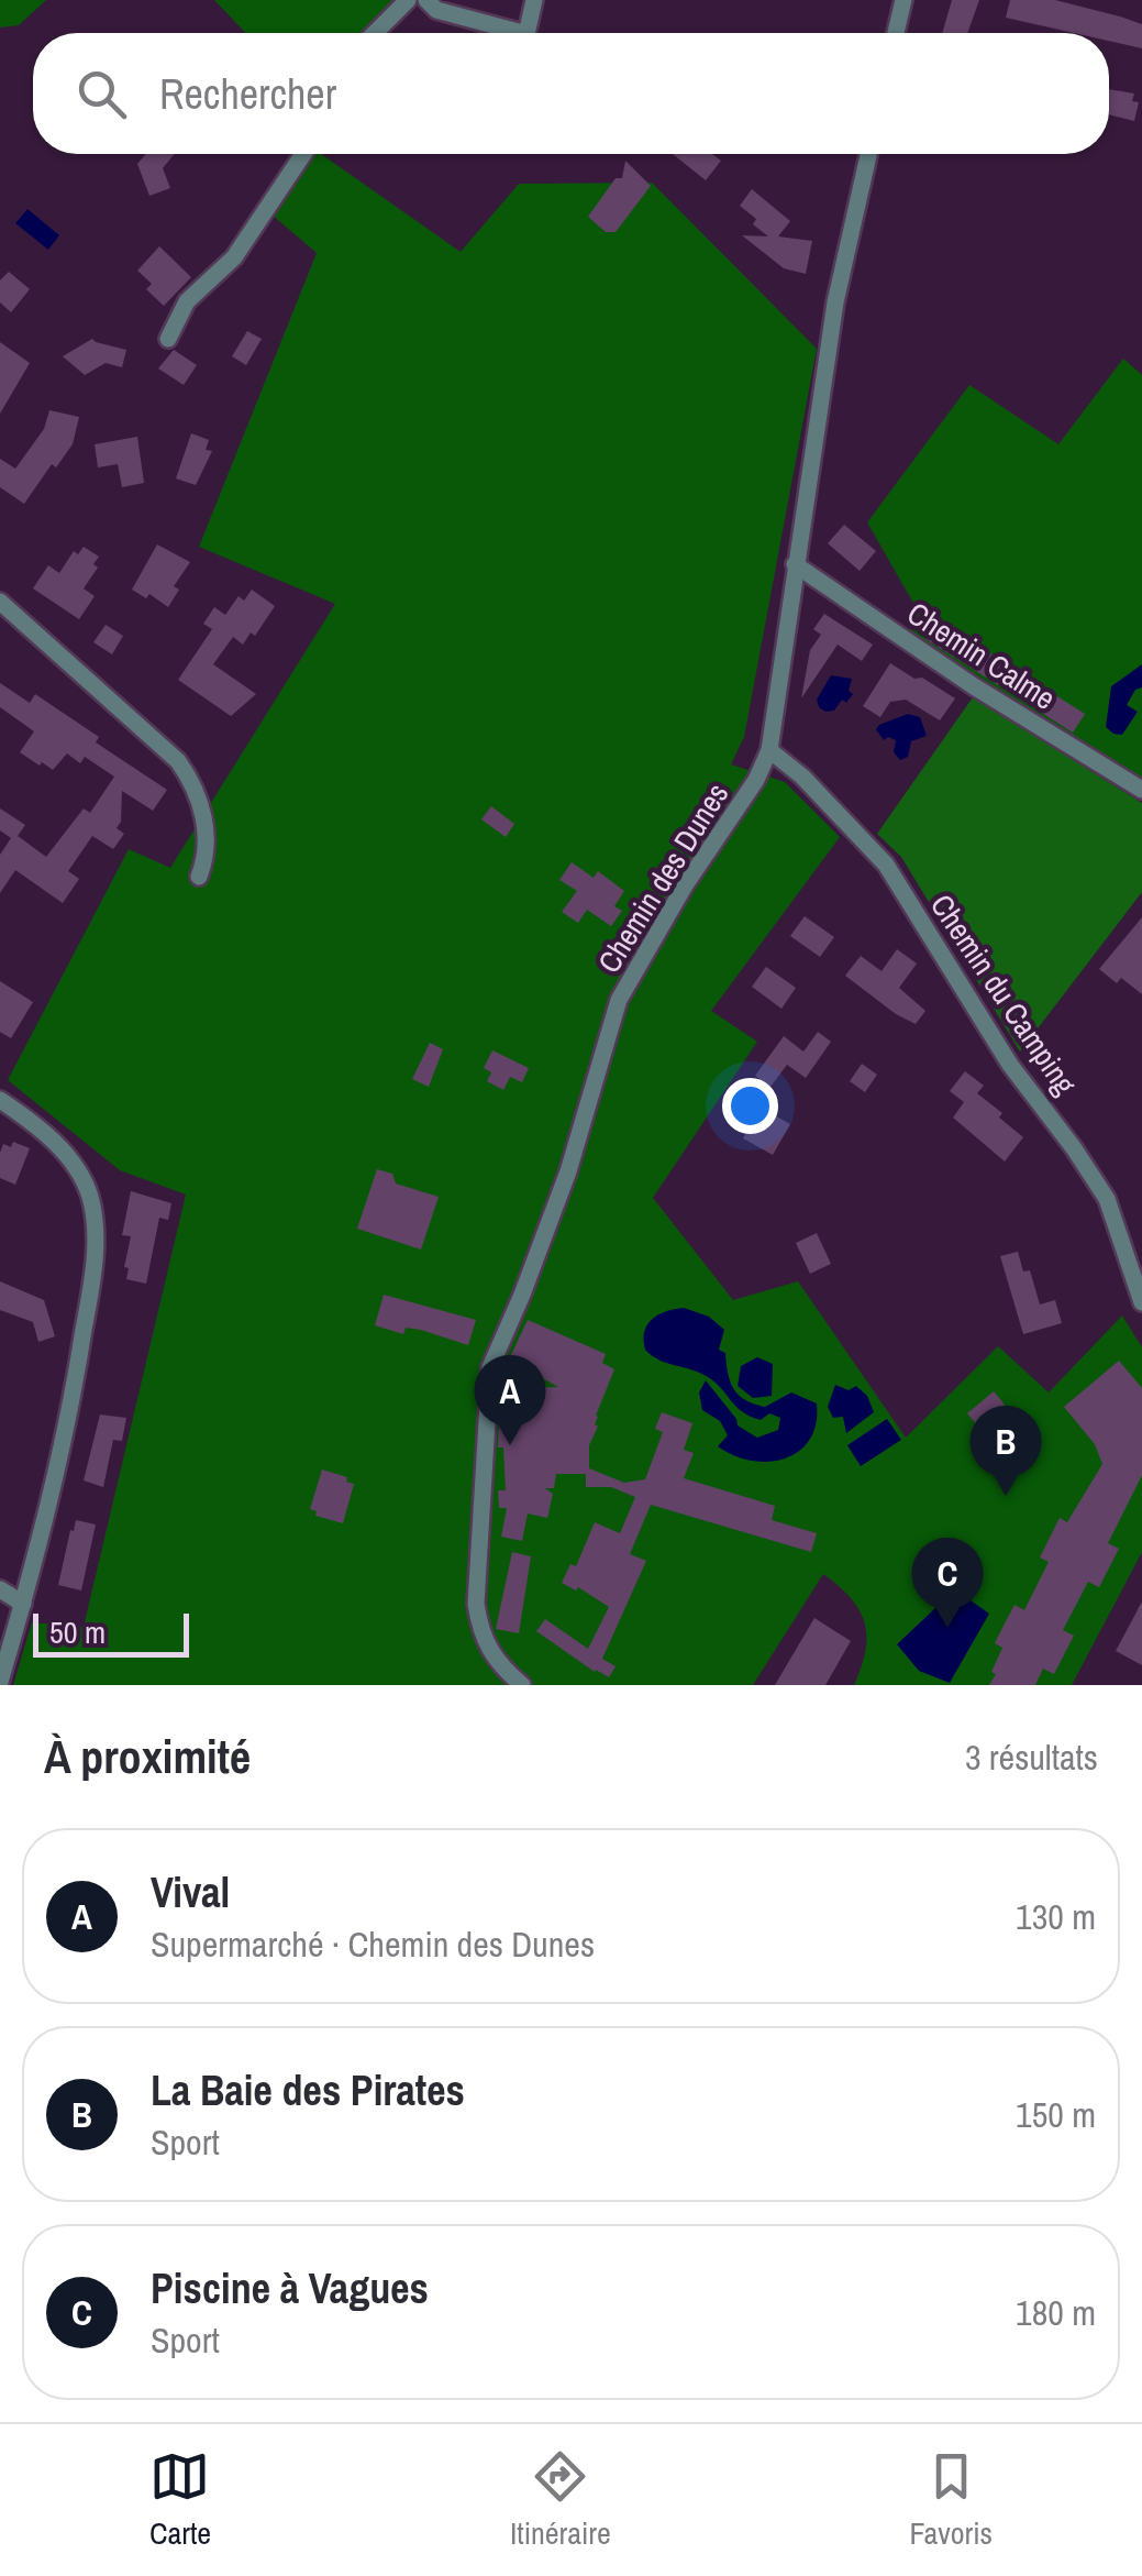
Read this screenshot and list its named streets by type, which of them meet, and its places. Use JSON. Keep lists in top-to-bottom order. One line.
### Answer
{"streets":{"street":["Chemin Calme","Chemin des Dunes","Chemin du Camping"]},"crossings":[["Chemin Calme","Chemin des Dunes"],["Chemin des Dunes","Chemin du Camping"]],"scale_bar":"50 m","page":{"search":"Rechercher","pins":["A","B","C"],"scale":"50 m","heading":["À proximité","3 résultats"],"list":[{"mark":"A","name":"Vival","note":"Supermarché · Chemin des Dunes","value":"130 m"},{"mark":"B","name":"La Baie des Pirates","note":"Sport","value":"150 m"},{"mark":"C","name":"Piscine à Vagues","note":"Sport","value":"180 m"}],"nav":["Carte","Itinéraire","Favoris"]}}
